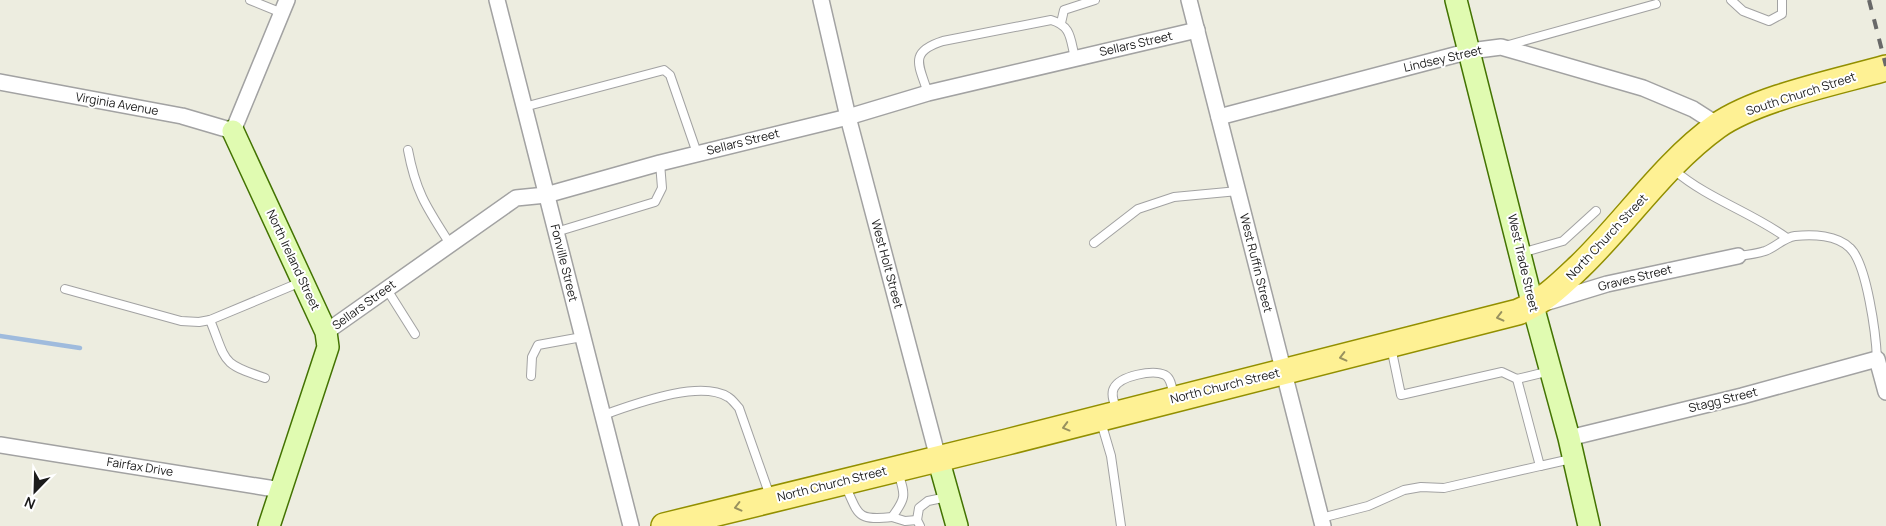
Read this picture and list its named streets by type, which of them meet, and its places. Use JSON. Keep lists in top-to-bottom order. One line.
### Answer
{"streets":{"main road":["South Church Street","North Church Street"],"street":["Sellars Street","Lindsey Street","Virginia Avenue","North Ireland Street","Fonville Street","West Ruffin Street","West Trade Street","West Holt Street","Graves Street","Stagg Street","Fairfax Drive"]},"crossings":[["Sellars Street","North Ireland Street"],["Sellars Street","Fonville Street"],["Sellars Street","West Ruffin Street"],["Sellars Street","West Holt Street"],["Lindsey Street","South Church Street"],["Lindsey Street","North Church Street"],["Lindsey Street","West Ruffin Street"],["Lindsey Street","West Trade Street"],["South Church Street","North Church Street"],["Virginia Avenue","North Ireland Street"],["North Church Street","West Ruffin Street"],["North Church Street","West Trade Street"],["North Church Street","West Holt Street"],["North Church Street","Graves Street"],["North Ireland Street","Fairfax Drive"],["West Trade Street","Graves Street"],["West Trade Street","Stagg Street"]],"one_way":["North Church Street"],"north":"bottom left"}
